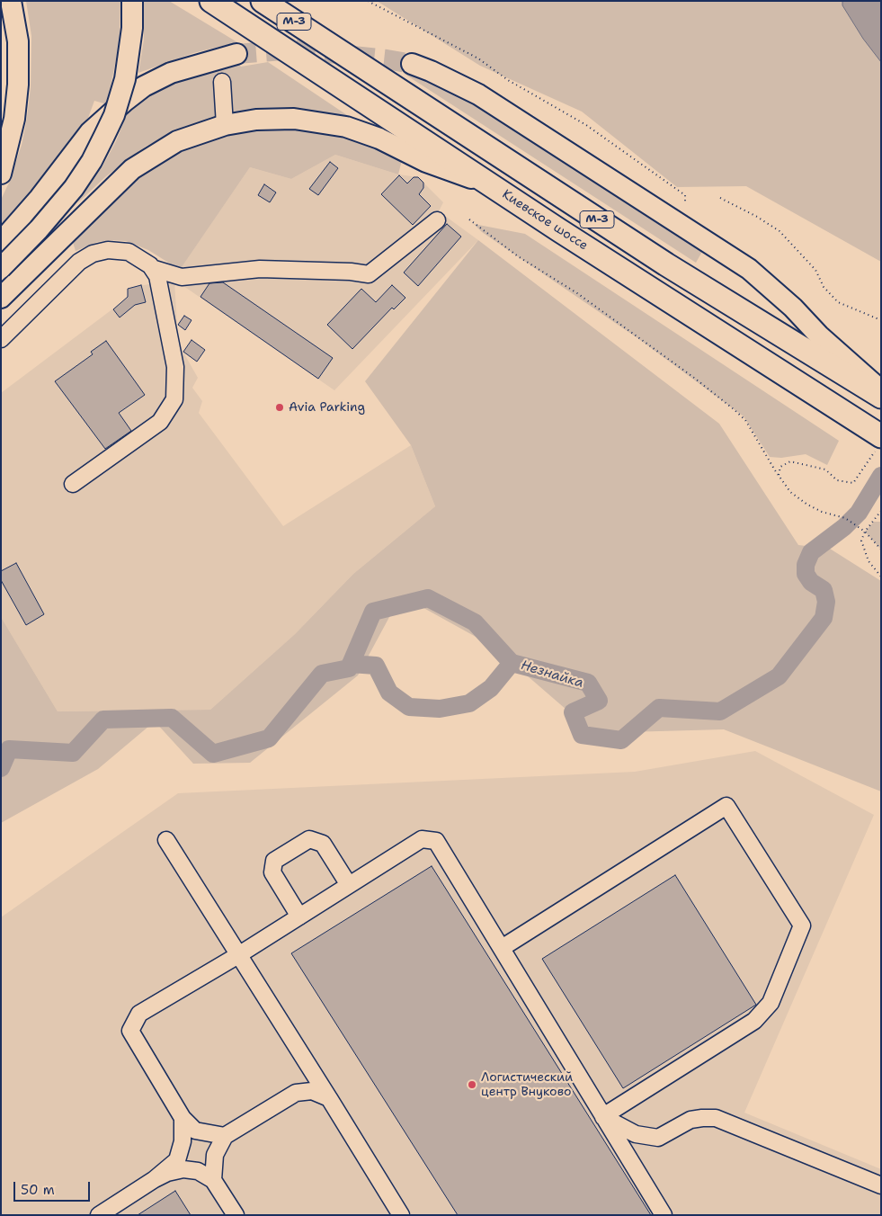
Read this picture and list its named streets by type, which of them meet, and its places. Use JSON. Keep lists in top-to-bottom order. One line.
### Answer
{"streets":{"highway":["М-3","Киевское шоссе"]},"water":["Незнайка"],"places":["Avia Parking","Логистический центр Внуково"],"scale_bar":"50 m"}
